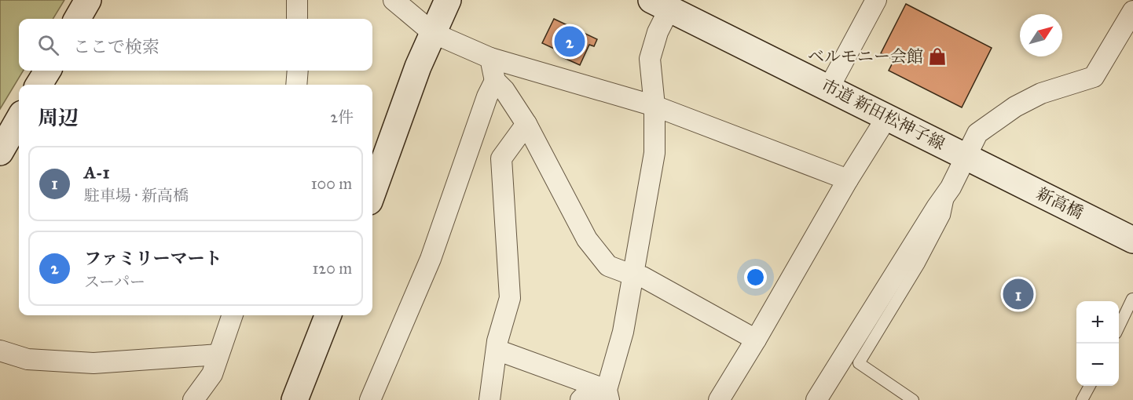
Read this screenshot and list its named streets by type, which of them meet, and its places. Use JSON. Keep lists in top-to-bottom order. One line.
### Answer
{"streets":{"street":["市道 新田松神子線","新高橋"]},"crossings":[["市道 新田松神子線","新高橋"]],"places":{"shop":["ベルモニー会館"]},"north":"top right","page":{"search":"ここで検索","pins":["2","1"],"heading":["周辺","2件"],"list":[{"mark":"1","name":"A-1","note":"駐車場 · 新高橋","value":"100 m"},{"mark":"2","name":"ファミリーマート","note":"スーパー","value":"120 m"}],"map_buttons":["+","−"]}}
